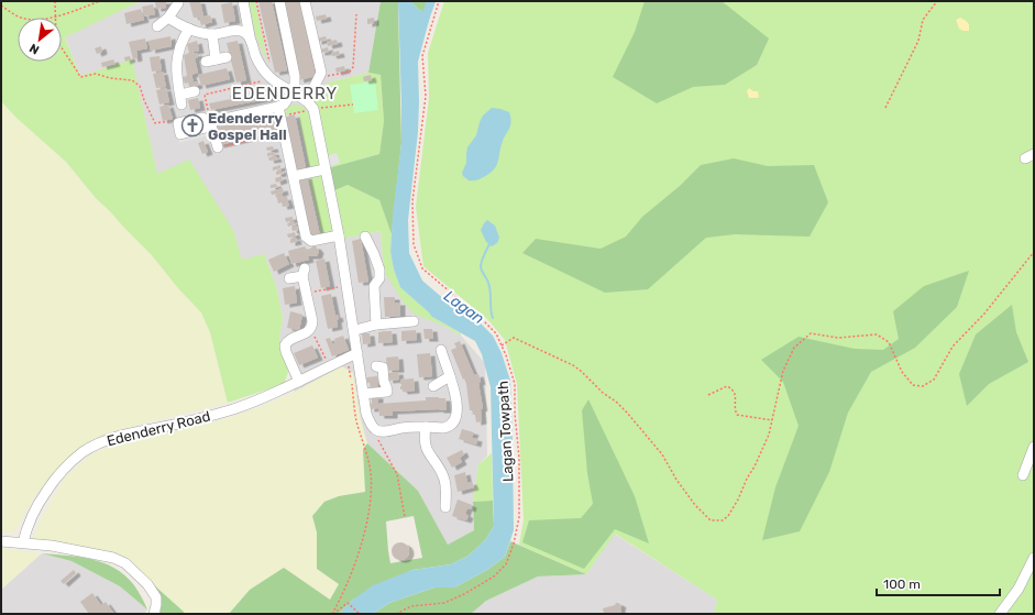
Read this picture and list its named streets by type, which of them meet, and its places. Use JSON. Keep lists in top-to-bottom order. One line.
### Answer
{"streets":{"street":["Edenderry Road"],"path":["Lagan Towpath"]},"districts":["EDENDERRY"],"water":["Lagan"],"places":{"church":["Edenderry Gospel Hall"]},"scale_bar":"100 m","north":"bottom left"}
